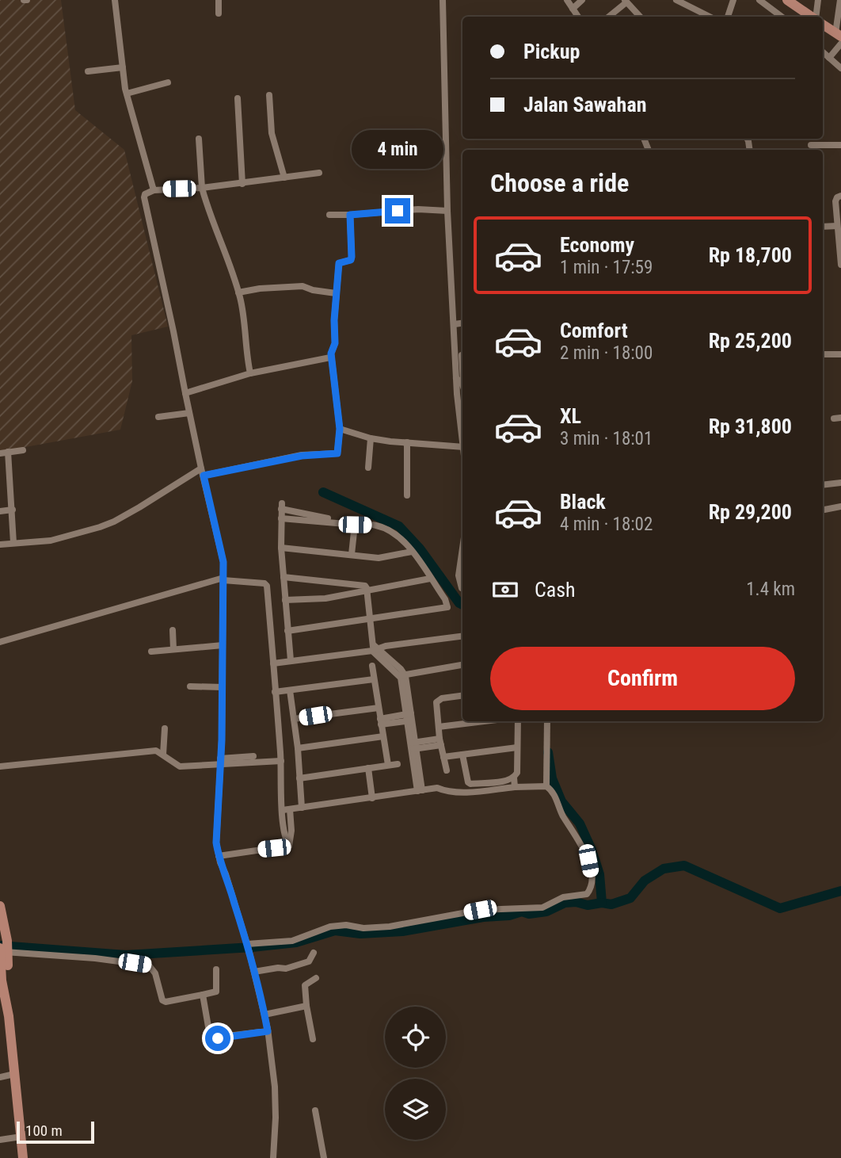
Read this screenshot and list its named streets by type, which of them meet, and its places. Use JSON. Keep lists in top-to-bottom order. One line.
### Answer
{"scale_bar":"100 m","page":{"banner":["Pickup","Jalan Sawahan"],"bubble":"4 min","heading":"Choose a ride","list":[{"name":"Economy","note":"1 min · 17:59","value":"Rp 18,700"},{"name":"Comfort","note":"2 min · 18:00","value":"Rp 25,200"},{"name":"XL","note":"3 min · 18:01","value":"Rp 31,800"},{"name":"Black","note":"4 min · 18:02","value":"Rp 29,200"}],"pay":["Cash","1.4 km"],"buttons":"Confirm","scale":"100 m"}}
